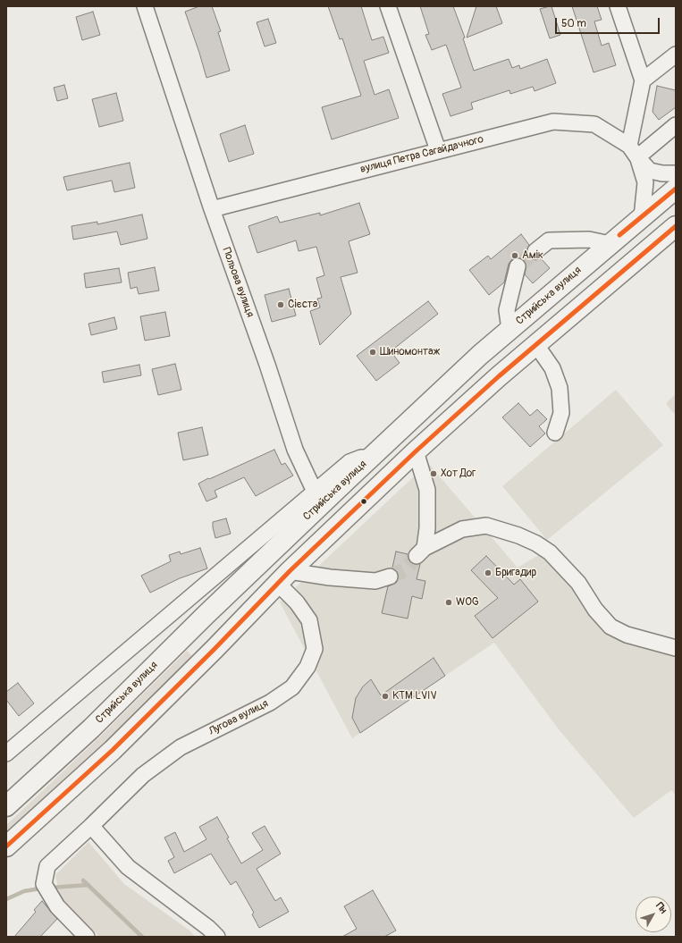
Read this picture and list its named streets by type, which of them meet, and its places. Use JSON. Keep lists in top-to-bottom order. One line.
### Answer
{"streets":{"highway":["Стрийська вулиця"],"street":["вулиця Петра Сагайдачного","Польова вулиця","Лугова вулиця"]},"crossings":[["вулиця Петра Сагайдачного","Польова вулиця"]],"places":["Амік","Сієста","Шиномонтаж","Хот Дог","Бригадир","WOG","KTM LVIV"],"scale_bar":"50 m","north":"top right"}
